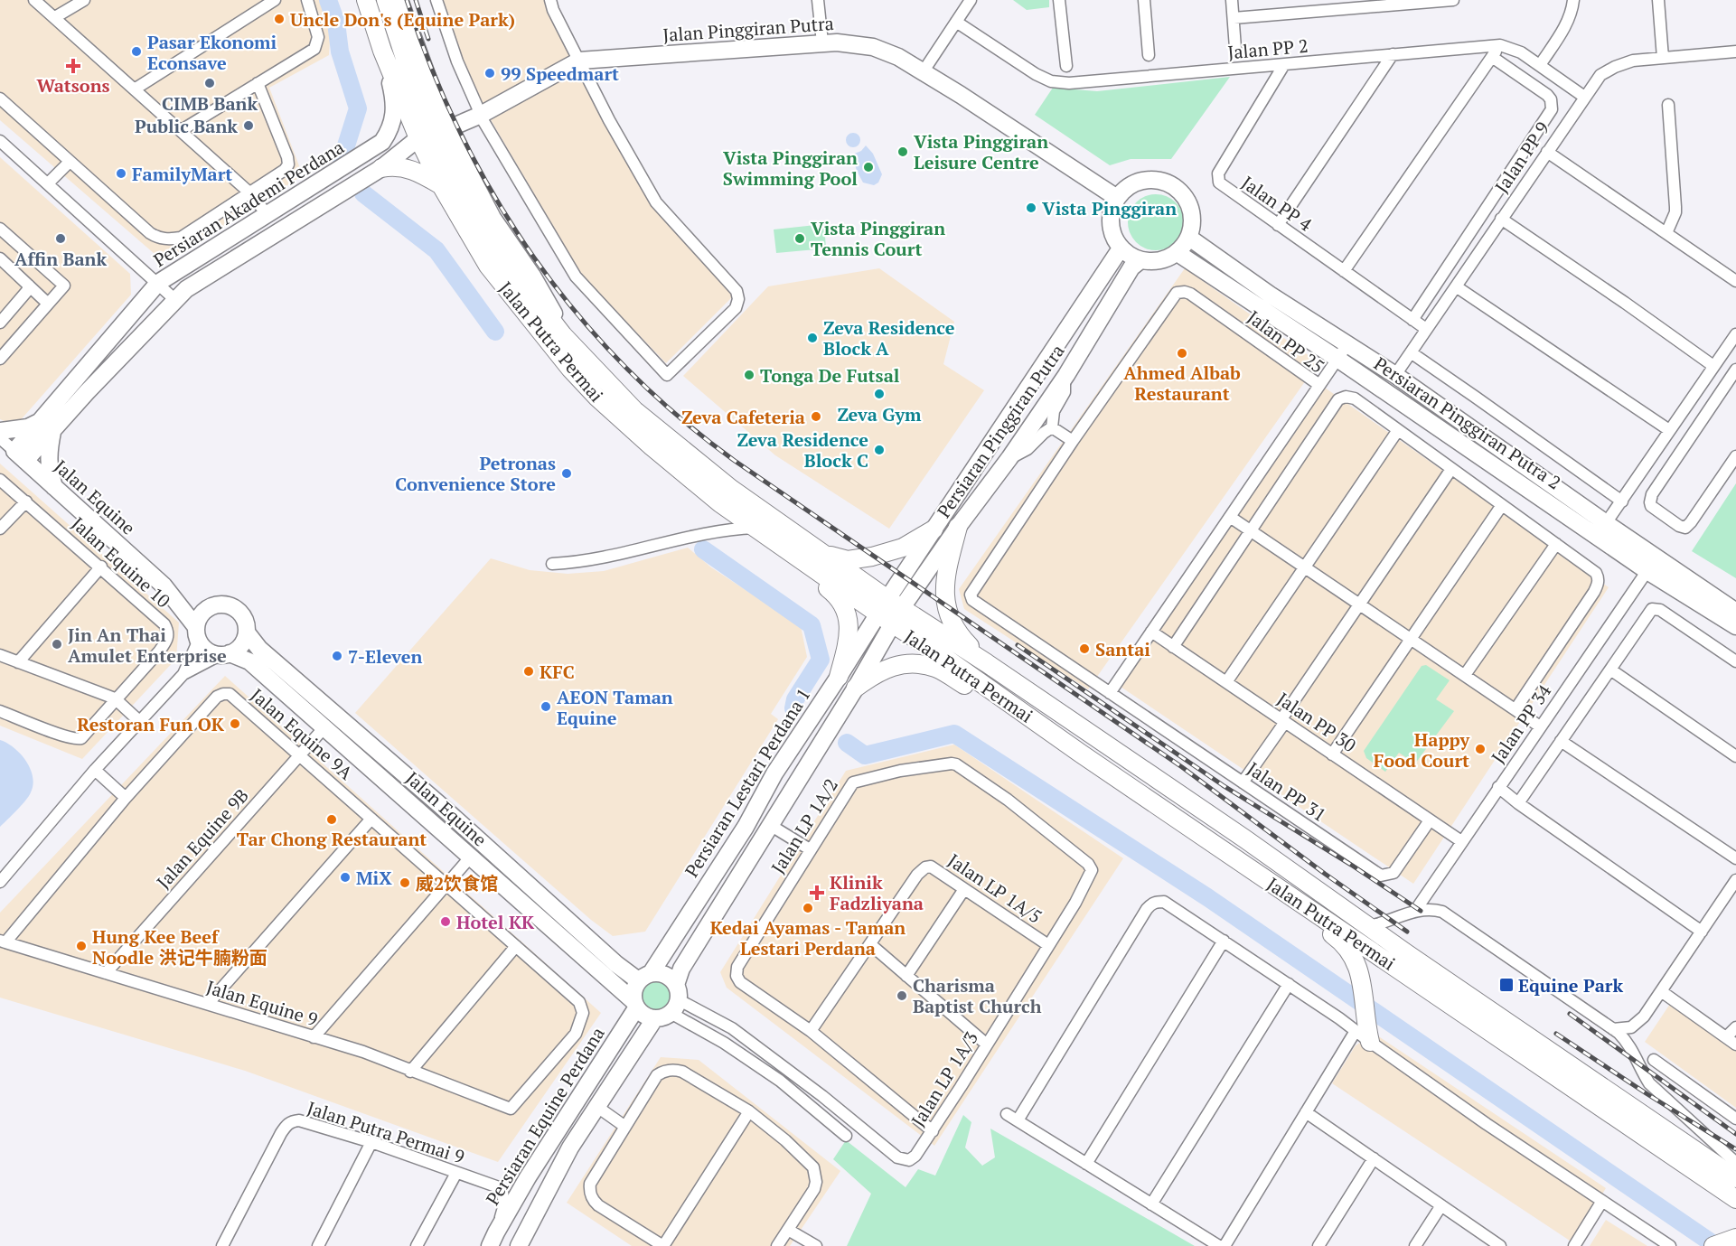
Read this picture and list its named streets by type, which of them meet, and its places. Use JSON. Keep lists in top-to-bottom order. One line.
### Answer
{"streets":{"main road":["Jalan Putra Permai"],"street":["Jalan Pinggiran Putra","Jalan PP 2","Jalan PP 9","Persiaran Akademi Perdana","Jalan PP 4","Jalan PP 25","Persiaran Pinggiran Putra 2","Persiaran Pinggiran Putra","Jalan Equine","Jalan Equine 10","Jalan PP 30","Jalan PP 34","Jalan Equine 9A","Persiaran Lestari Perdana 1","Jalan PP 31","Jalan LP 1A/2","Jalan Equine 9B","Jalan LP 1A/5","Jalan Equine 9","Jalan LP 1A/3","Persiaran Equine Perdana","Jalan Putra Permai 9"]},"crossings":[["Jalan Pinggiran Putra","Persiaran Pinggiran Putra 2"],["Jalan Pinggiran Putra","Persiaran Pinggiran Putra"],["Jalan PP 2","Jalan PP 9"],["Jalan PP 2","Jalan PP 4"],["Jalan PP 9","Jalan PP 4"],["Jalan PP 9","Persiaran Pinggiran Putra 2"],["Persiaran Akademi Perdana","Jalan Putra Permai"],["Persiaran Akademi Perdana","Jalan Equine"],["Jalan Putra Permai","Persiaran Pinggiran Putra"],["Jalan Putra Permai","Persiaran Lestari Perdana 1"],["Jalan PP 25","Jalan PP 30"],["Jalan PP 25","Jalan PP 31"],["Persiaran Pinggiran Putra 2","Persiaran Pinggiran Putra"],["Persiaran Pinggiran Putra 2","Jalan PP 34"],["Persiaran Pinggiran Putra","Persiaran Lestari Perdana 1"],["Jalan Equine","Persiaran Lestari Perdana 1"],["Jalan Equine","Jalan Equine 9B"],["Jalan Equine","Jalan LP 1A/3"],["Jalan Equine","Persiaran Equine Perdana"],["Jalan PP 30","Jalan PP 34"],["Jalan PP 30","Jalan PP 31"],["Jalan Equine 9A","Jalan Equine 9B"],["Jalan Equine 9A","Jalan Equine 9"],["Persiaran Lestari Perdana 1","Jalan LP 1A/3"],["Persiaran Lestari Perdana 1","Persiaran Equine Perdana"],["Jalan LP 1A/2","Jalan LP 1A/5"],["Jalan LP 1A/2","Jalan LP 1A/3"],["Jalan Equine 9B","Jalan Equine 9"],["Jalan LP 1A/5","Jalan LP 1A/3"],["Jalan LP 1A/3","Persiaran Equine Perdana"]],"places":{"other":["Uncle Don's (Equine Park)","Pasar Ekonomi Econsave","99 Speedmart","CIMB Bank","Public Bank","Vista Pinggiran Leisure Centre","Vista Pinggiran Swimming Pool","FamilyMart","Vista Pinggiran","Affin Bank","Vista Pinggiran Tennis Court","Zeva Residence Block A","Ahmed Albab Restaurant","Tonga De Futsal","Zeva Gym","Zeva Cafeteria","Zeva Residence Block C","Petronas Convenience Store","Jin An Thai Amulet Enterprise","Santai","7-Eleven","KFC","AEON Taman Equine","Restoran Fun OK","Happy Food Court","Tar Chong Restaurant","MiX","威2饮食馆","Kedai Ayamas - Taman Lestari Perdana","Hotel KK","Hung Kee Beef Noodle 洪记牛腩粉面","Charisma Baptist Church"],"health":["Watsons","Klinik Fadzliyana"],"transit":["Equine Park"]}}
